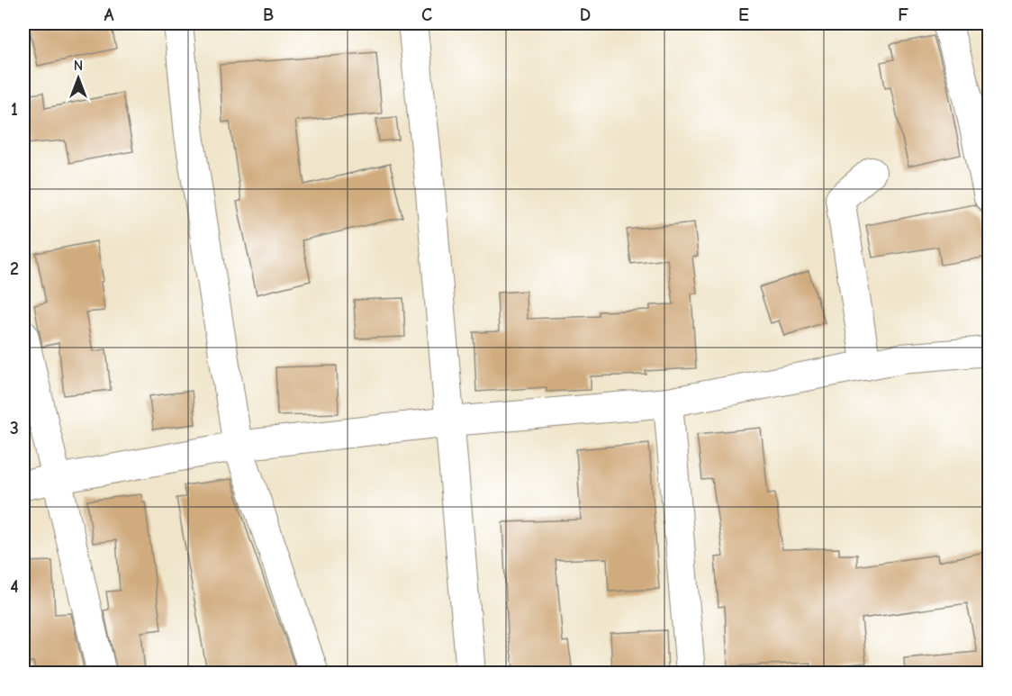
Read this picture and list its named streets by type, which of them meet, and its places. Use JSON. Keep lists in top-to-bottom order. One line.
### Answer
{"north":"top","grid":{"columns":["A","B","C","D","E","F"],"rows":["1","2","3","4"]}}
